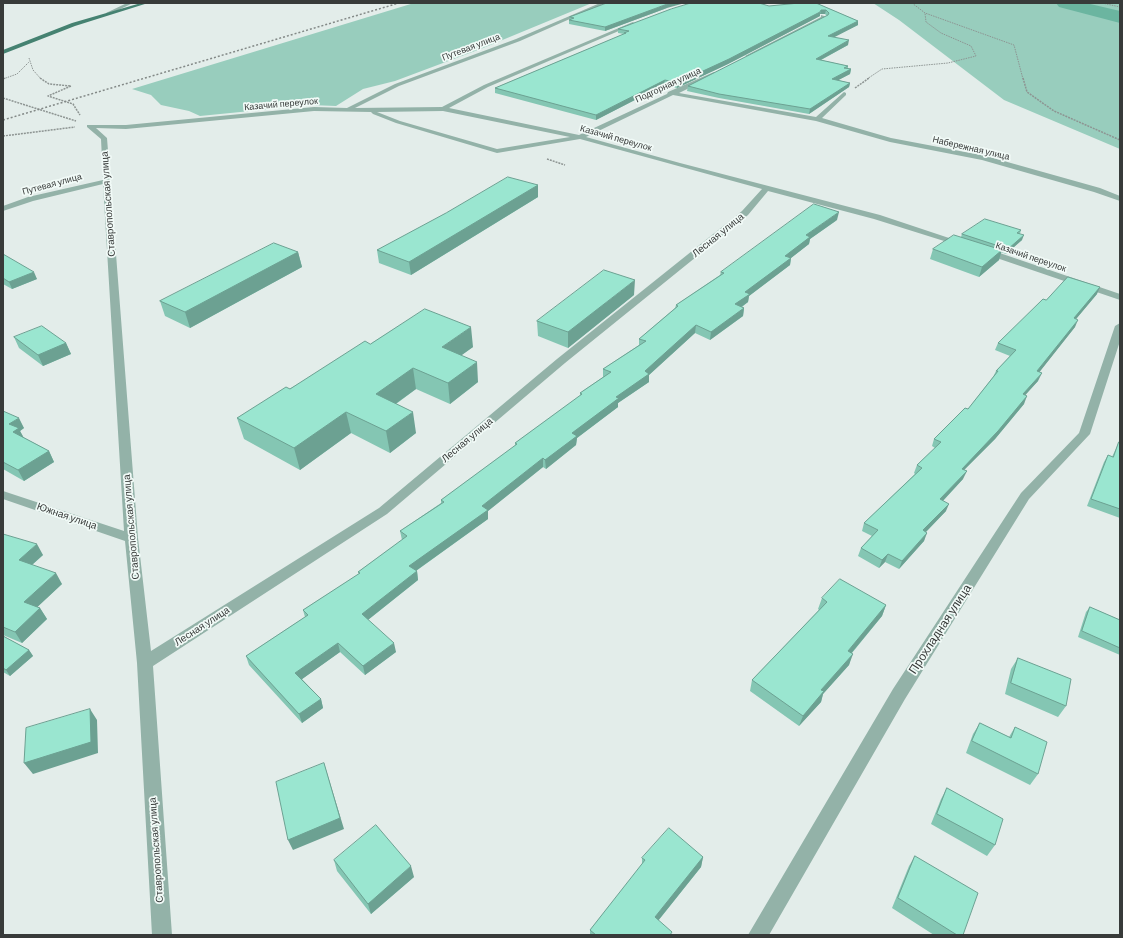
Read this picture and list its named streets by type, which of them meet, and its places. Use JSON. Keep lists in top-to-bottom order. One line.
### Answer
{"streets":{"street":["Путевая улица","Подгорная улица","Казачий переулок","Набережная улица","Ставропольская улица","Лесная улица","Южная улица","Прохладная улица"]},"crossings":[["Путевая улица","Казачий переулок"],["Путевая улица","Ставропольская улица"],["Подгорная улица","Казачий переулок"],["Подгорная улица","Набережная улица"],["Казачий переулок","Ставропольская улица"],["Казачий переулок","Лесная улица"],["Ставропольская улица","Лесная улица"],["Ставропольская улица","Южная улица"]]}
